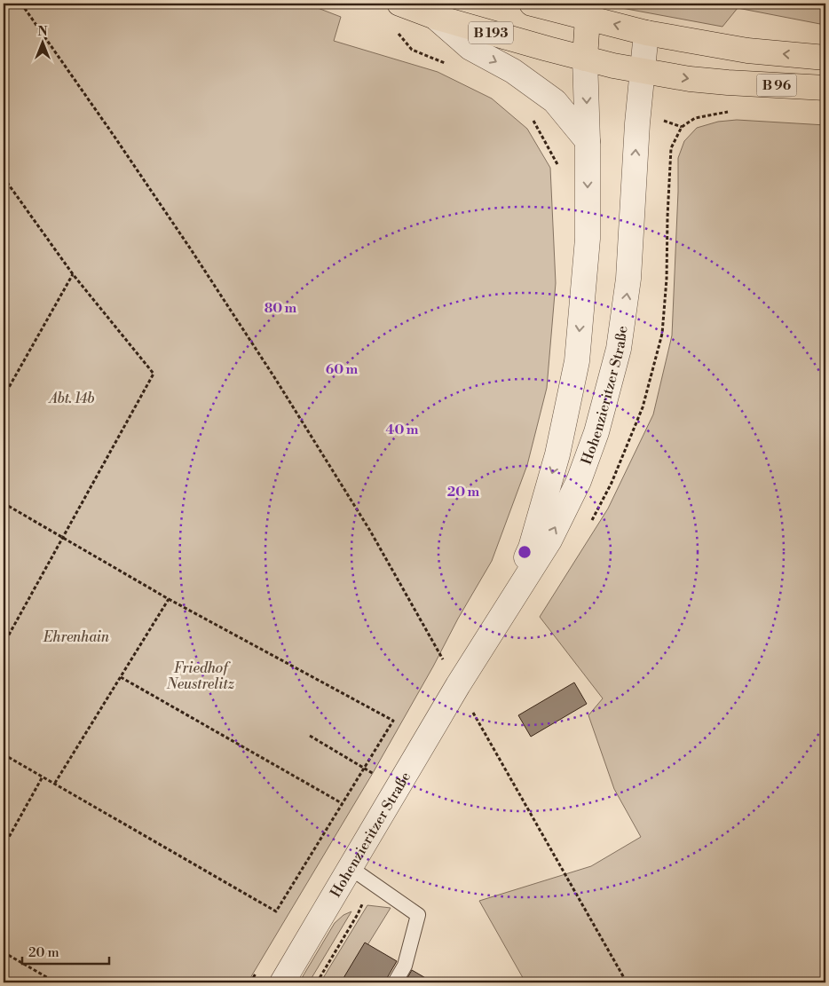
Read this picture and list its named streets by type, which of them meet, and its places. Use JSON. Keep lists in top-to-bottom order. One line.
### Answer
{"streets":{"main road":["B 193","B 96"],"street":["Hohenzieritzer Straße"]},"crossings":[["B 193","B 96"],["B 193","Hohenzieritzer Straße"],["B 96","Hohenzieritzer Straße"]],"parks":["Abt. 14b","Ehrenhain","Friedhof Neustrelitz"],"scale_bar":"20 m","north":"top","rings":["80 m","60 m","40 m","20 m"]}
